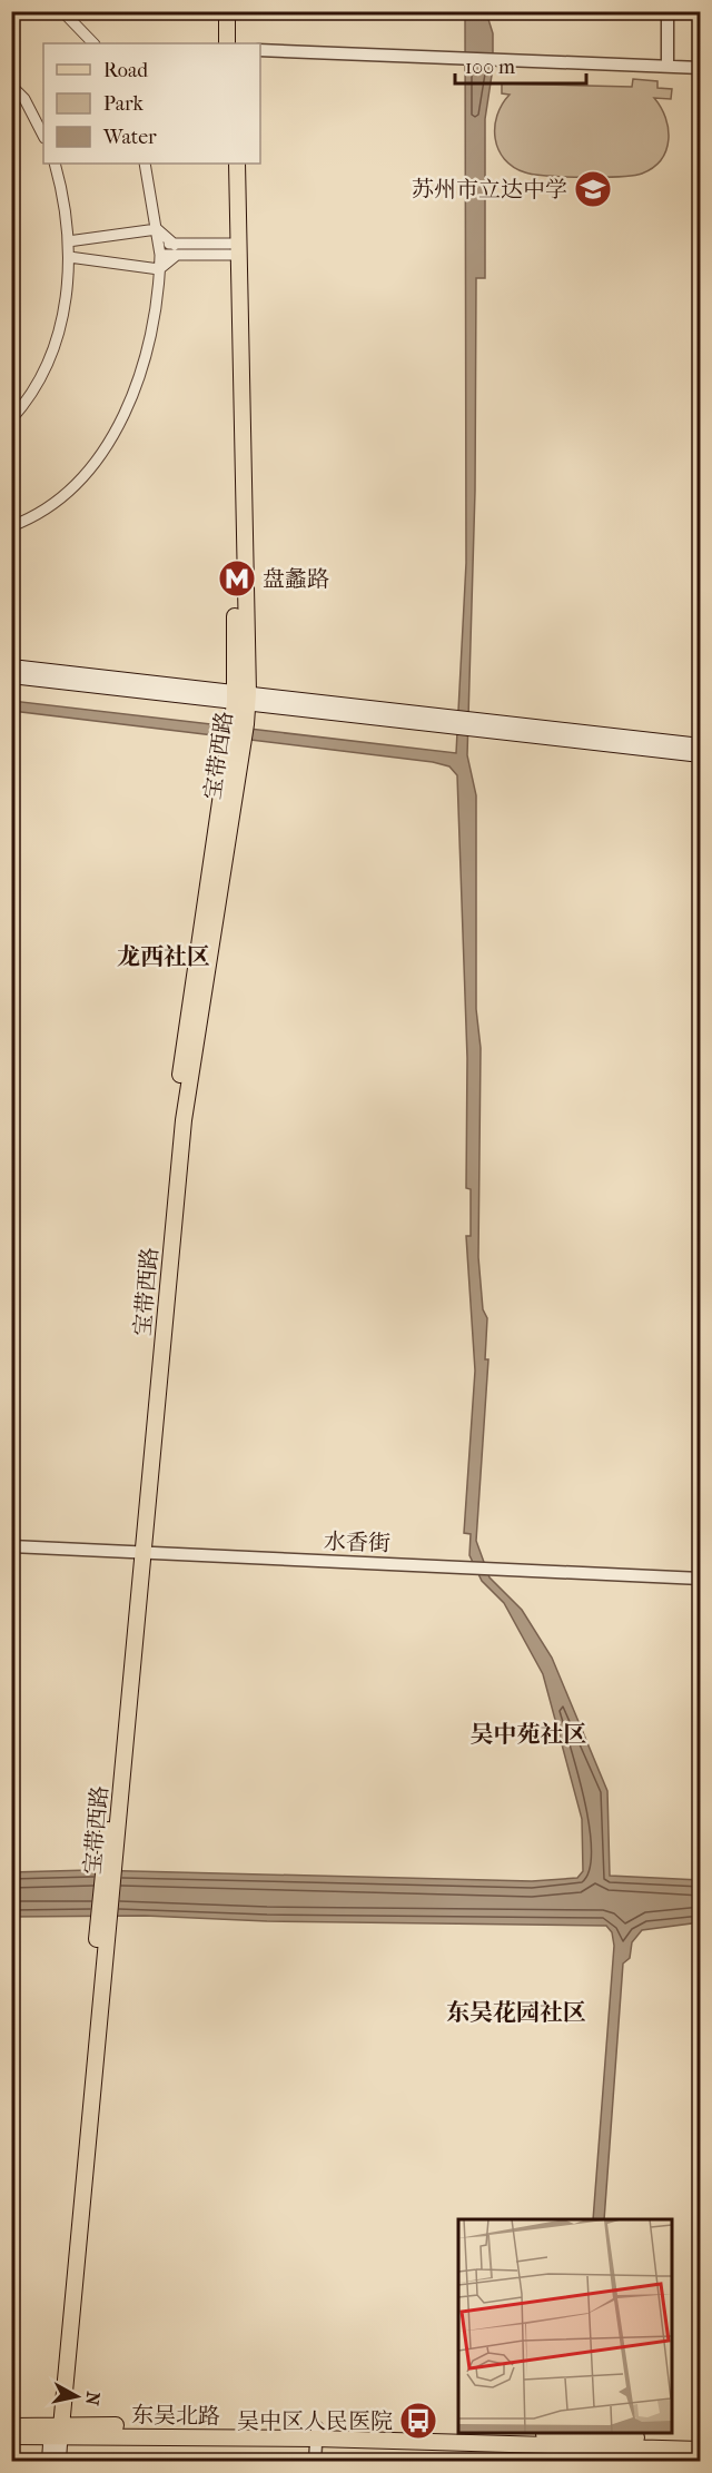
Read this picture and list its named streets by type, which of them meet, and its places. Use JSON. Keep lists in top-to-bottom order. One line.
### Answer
{"streets":{"main road":["宝带西路","东吴北路"],"street":["水香街"]},"crossings":[["宝带西路","水香街"],["宝带西路","东吴北路"]],"districts":["龙西社区","吴中苑社区","东吴花园社区"],"places":{"school or university":["苏州市立达中学"],"metro station":["盘蠡路"],"bus stop":["吴中区人民医院"]},"legend":["Road","Park","Water"],"scale_bar":"100 m","north":"right"}
